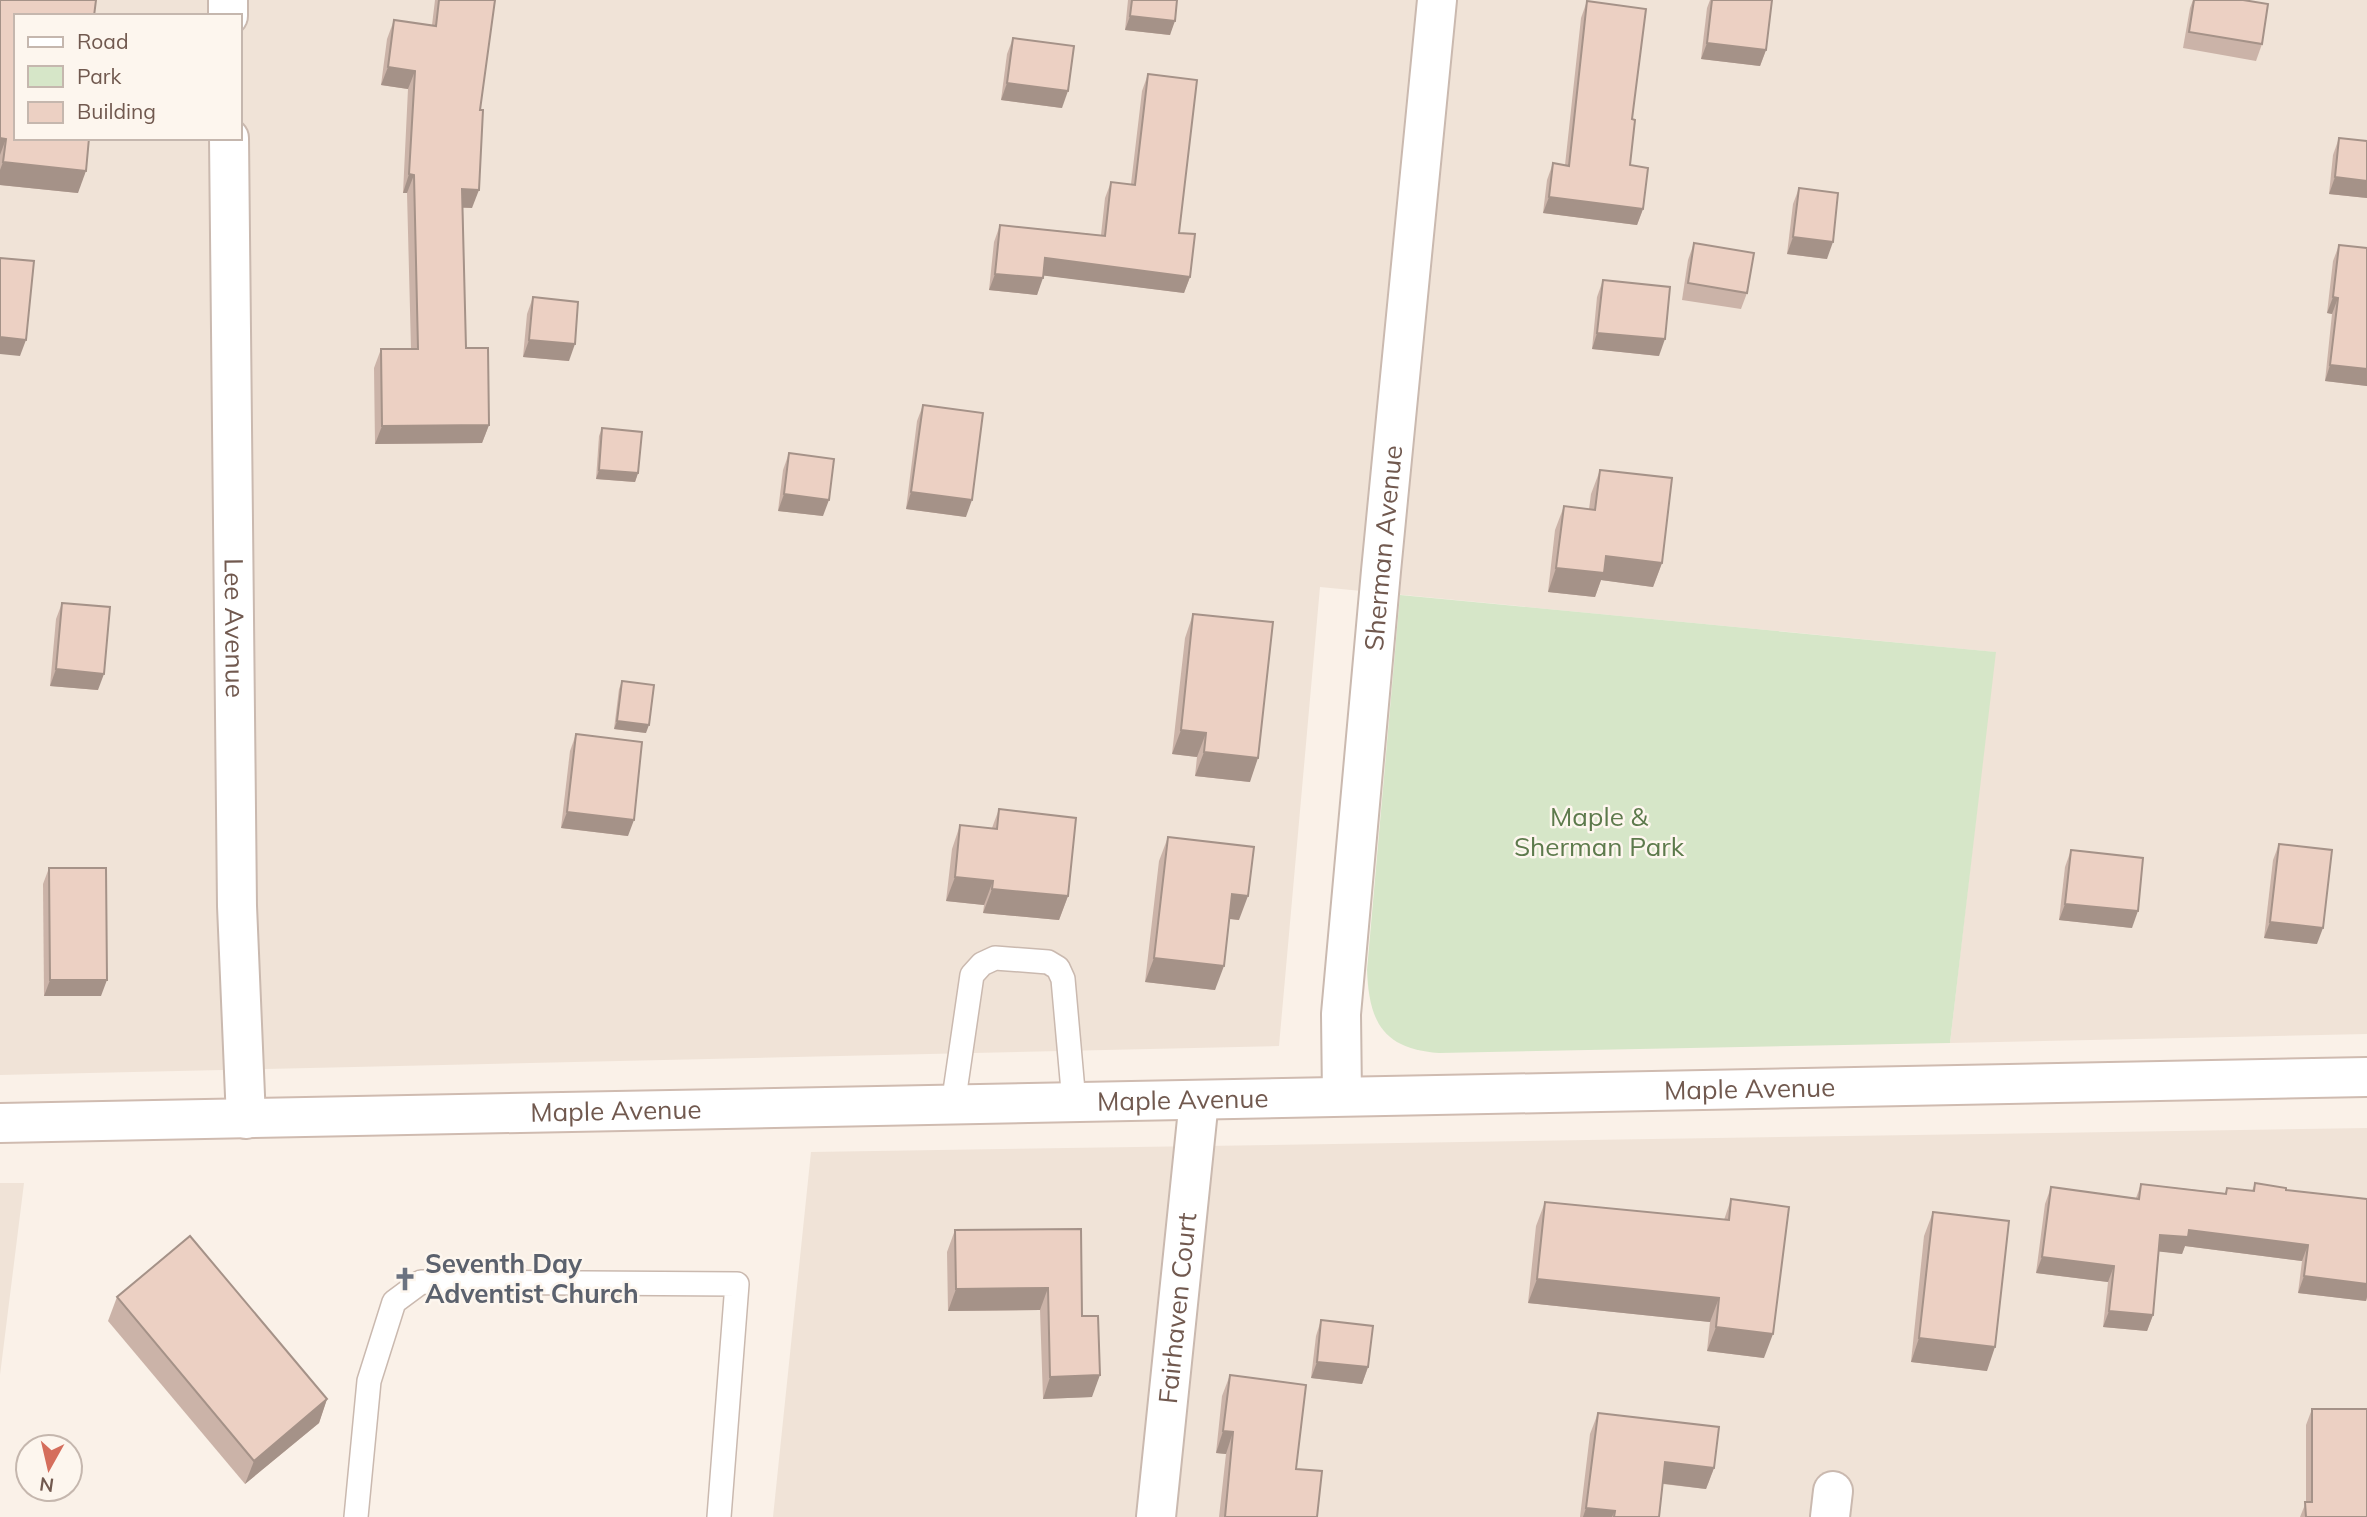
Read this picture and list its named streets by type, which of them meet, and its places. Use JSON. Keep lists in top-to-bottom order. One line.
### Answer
{"streets":{"street":["Sherman Avenue","Lee Avenue","Maple Avenue","Fairhaven Court"]},"crossings":[["Sherman Avenue","Maple Avenue"],["Lee Avenue","Maple Avenue"],["Maple Avenue","Fairhaven Court"]],"parks":["Maple & Sherman Park"],"places":{"church":["Seventh Day Adventist Church"]},"legend":["Road","Park","Building"],"north":"bottom"}
